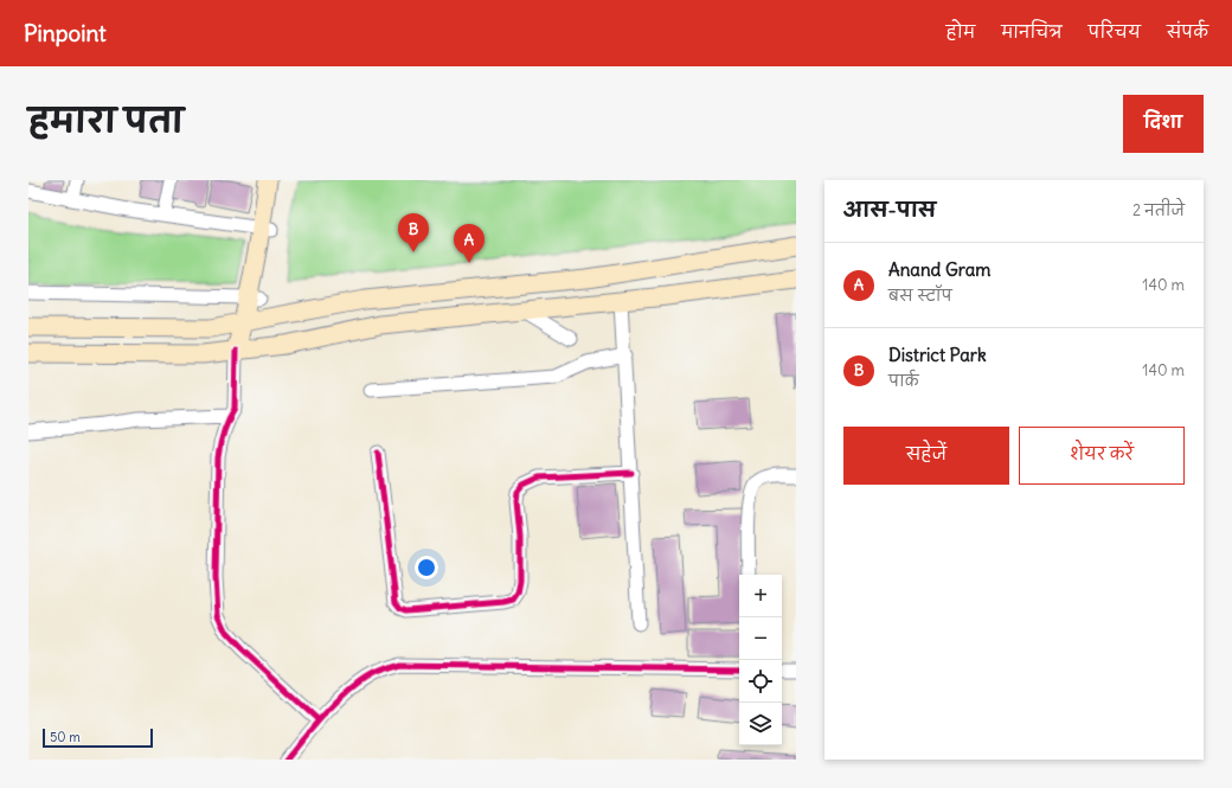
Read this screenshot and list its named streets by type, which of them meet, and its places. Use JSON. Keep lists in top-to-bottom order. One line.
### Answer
{"scale_bar":"50 m","page":{"header":"Pinpoint","nav":["होम","मानचित्र","परिचय","संपर्क"],"title":"हमारा पता","buttons":["दिशा",["सहेजें","शेयर करें"]],"heading":["आस-पास","2 नतीजे"],"pins":["B","A"],"list":[{"mark":"A","name":"Anand Gram","note":"बस स्टॉप","value":"140 m"},{"mark":"B","name":"District Park","note":"पार्क","value":"140 m"}],"map_buttons":["+","−"],"scale":"50 m"}}
